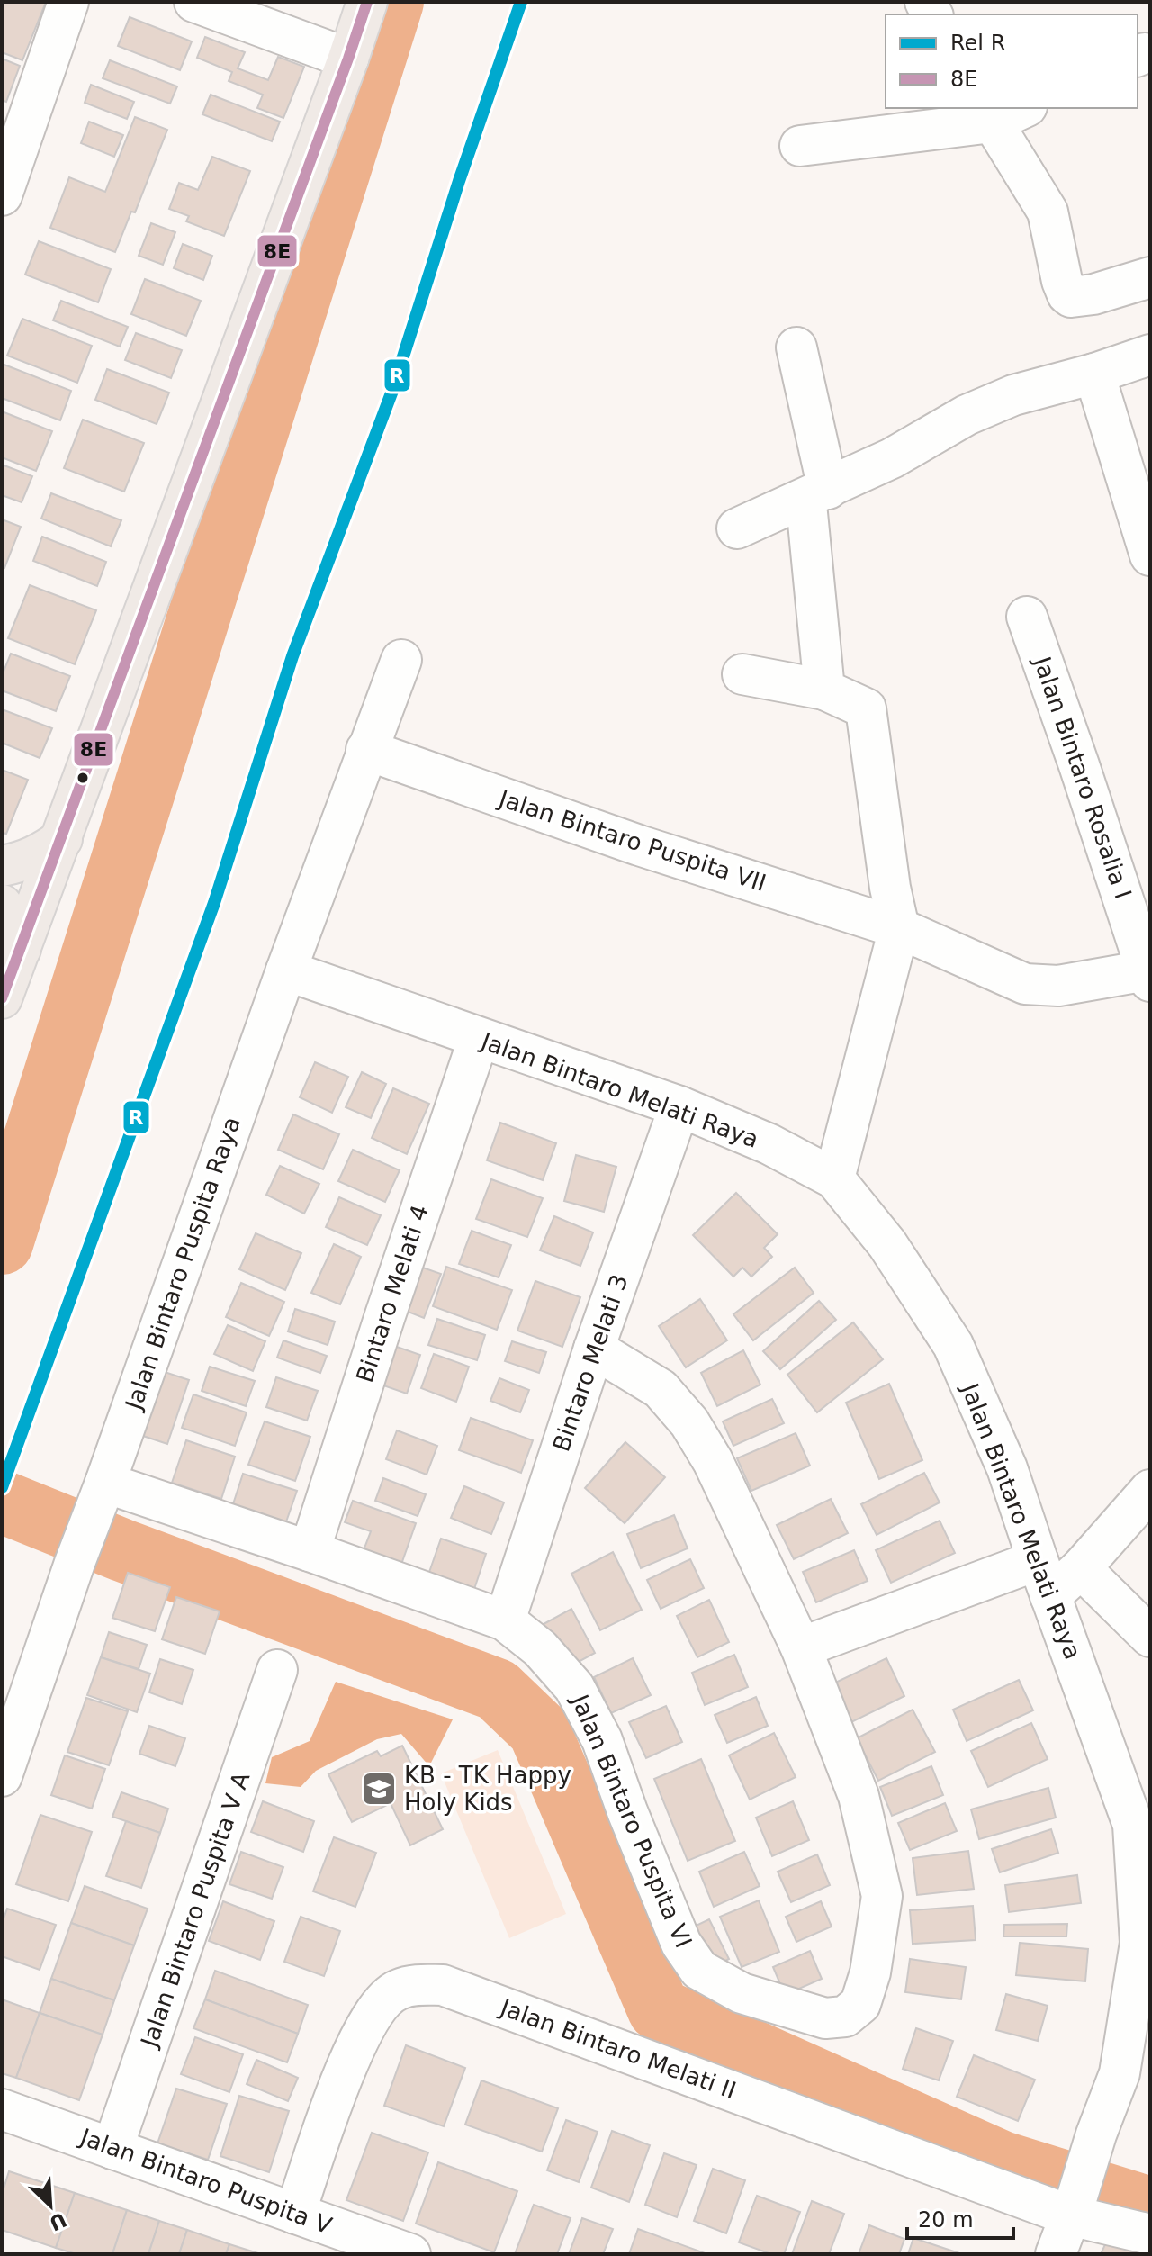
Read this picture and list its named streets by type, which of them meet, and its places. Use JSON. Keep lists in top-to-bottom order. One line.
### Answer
{"streets":{"street":["Jalan Bintaro Rosalia I","Jalan Bintaro Puspita VII","Jalan Bintaro Melati Raya","Jalan Bintaro Puspita Raya","Bintaro Melati 4","Bintaro Melati 3","Jalan Bintaro Puspita VI","Jalan Bintaro Puspita V A","Jalan Bintaro Melati II","Jalan Bintaro Puspita V"]},"crossings":[["Jalan Bintaro Rosalia I","Jalan Bintaro Puspita VII"],["Jalan Bintaro Puspita VII","Jalan Bintaro Puspita Raya"],["Jalan Bintaro Melati Raya","Jalan Bintaro Puspita Raya"],["Jalan Bintaro Melati Raya","Bintaro Melati 4"],["Jalan Bintaro Melati Raya","Bintaro Melati 3"],["Jalan Bintaro Melati Raya","Jalan Bintaro Melati II"],["Jalan Bintaro Puspita Raya","Jalan Bintaro Puspita VI"],["Bintaro Melati 4","Jalan Bintaro Puspita VI"],["Bintaro Melati 3","Jalan Bintaro Puspita VI"],["Jalan Bintaro Puspita V A","Jalan Bintaro Puspita V"],["Jalan Bintaro Melati II","Jalan Bintaro Puspita V"]],"places":{"school or university":["KB - TK Happy Holy Kids"]},"lines":["rail line R","transit line 8E"],"legend":["Rel R","8E"],"scale_bar":"20 m","north":"bottom right"}
